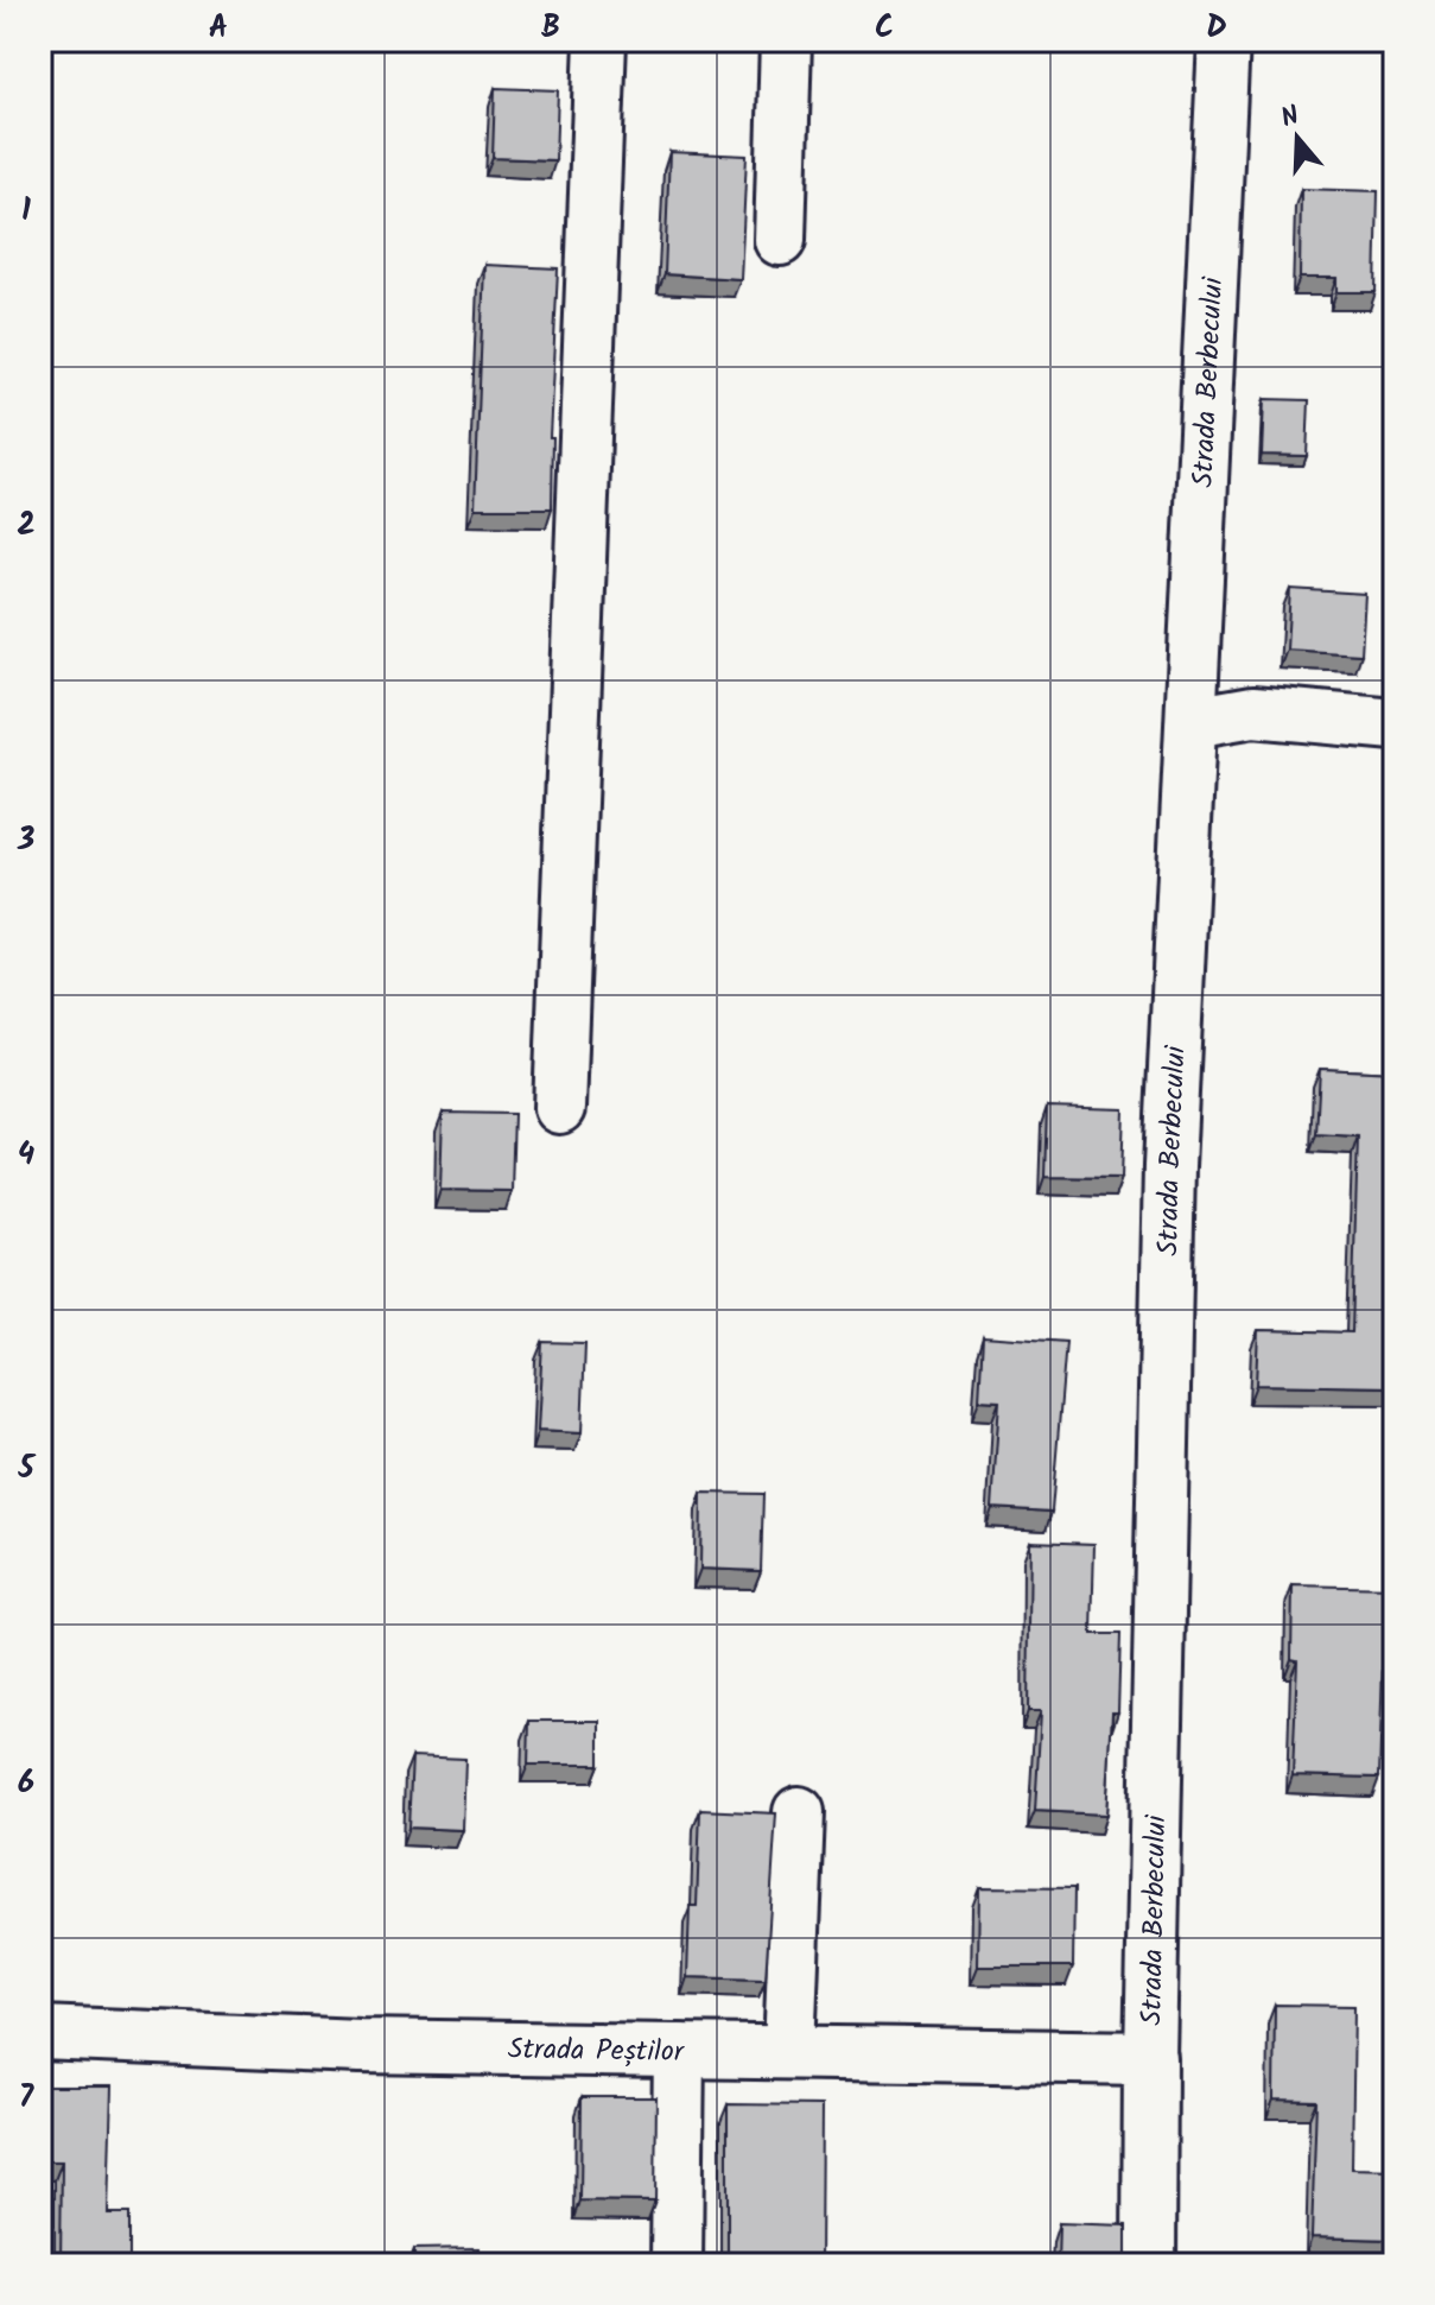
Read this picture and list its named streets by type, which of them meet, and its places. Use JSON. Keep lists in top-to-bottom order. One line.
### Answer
{"streets":{"street":["Strada Berbecului","Strada Peștilor"]},"crossings":[["Strada Berbecului","Strada Peștilor"]],"north":"top","grid":{"columns":["A","B","C","D"],"rows":["1","2","3","4","5","6","7"]}}
